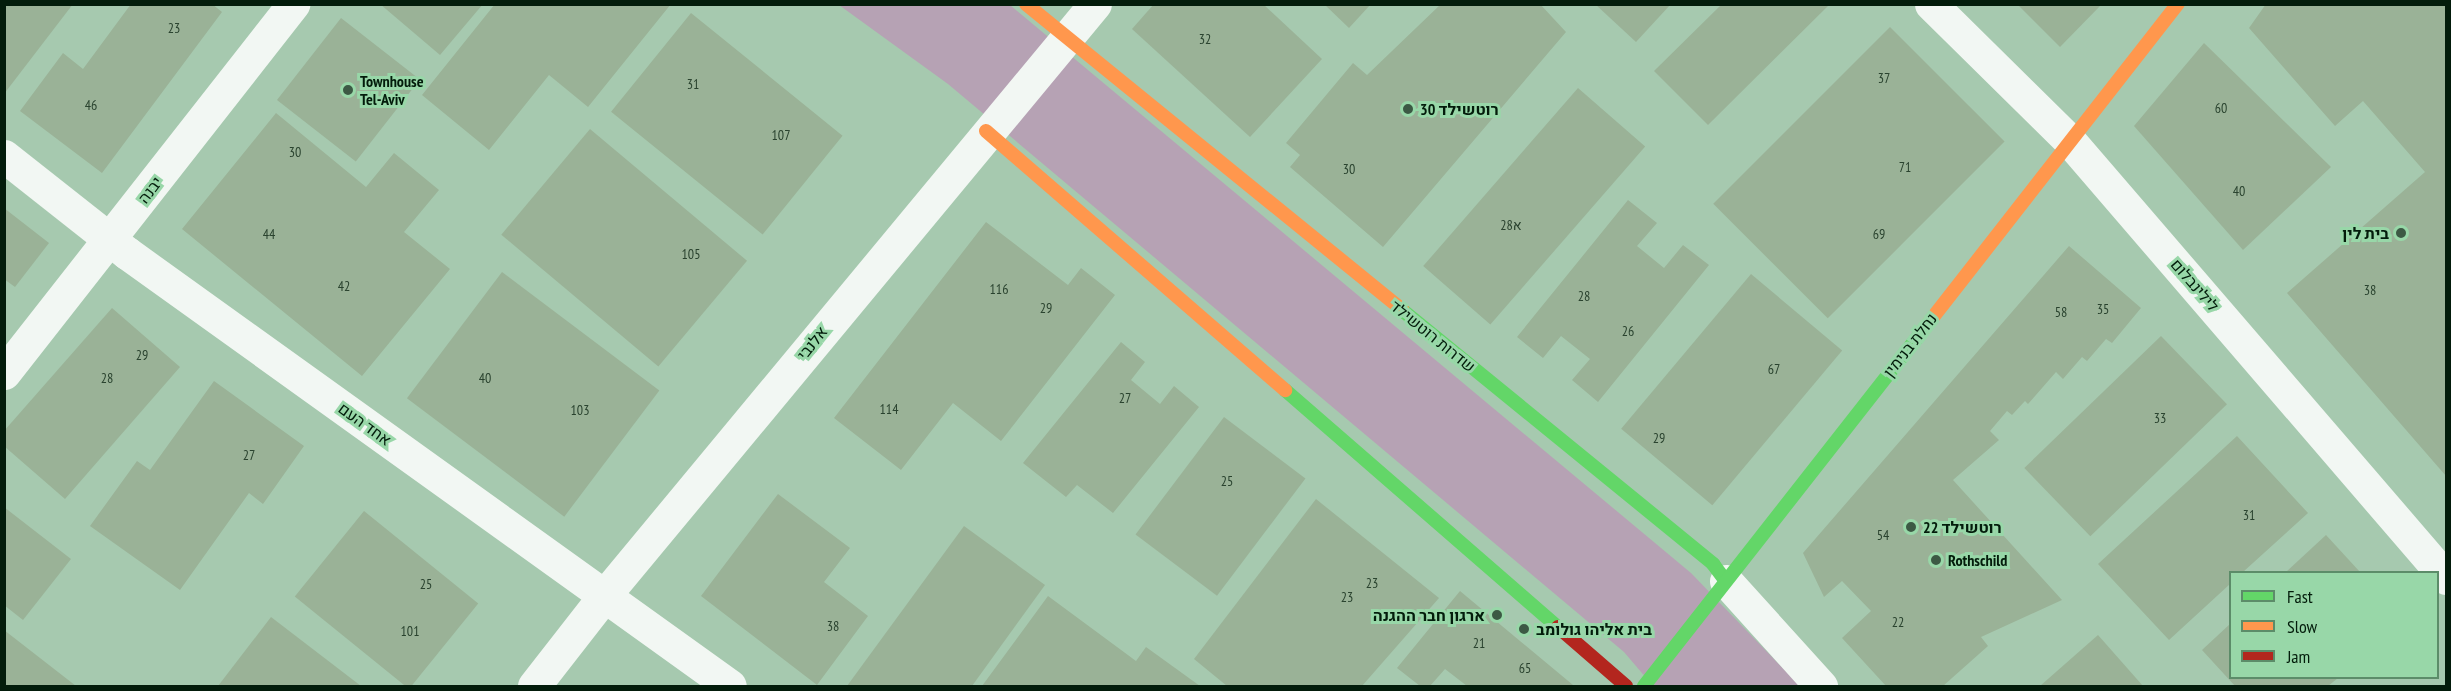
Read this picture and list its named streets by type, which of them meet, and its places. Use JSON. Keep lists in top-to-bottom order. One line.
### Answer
{"streets":{"street":["יבנה","לילינבלום","שדרות רוטשילד","אלנבי","נחלת בנימין","אחד העם"]},"crossings":[["יבנה","אחד העם"],["לילינבלום","נחלת בנימין"],["שדרות רוטשילד","אלנבי"],["שדרות רוטשילד","נחלת בנימין"],["אלנבי","אחד העם"]],"places":["Townhouse Tel-Aviv","רוטשילד 30","בית לין","רוטשילד 22","Rothschild","ארגון חבר ההגנה","בית אליהו גולומב"],"house_numbers":["23","32","37","31","46","60","107","30","71","30","40","28א","44","69","105","42","116","38","28","29","35","58","26","29","67","28","40","27","114","103","33","29","27","25","31","54","23","25","23","22","38","101","21","65"],"legend":["Fast","Slow","Jam"]}
